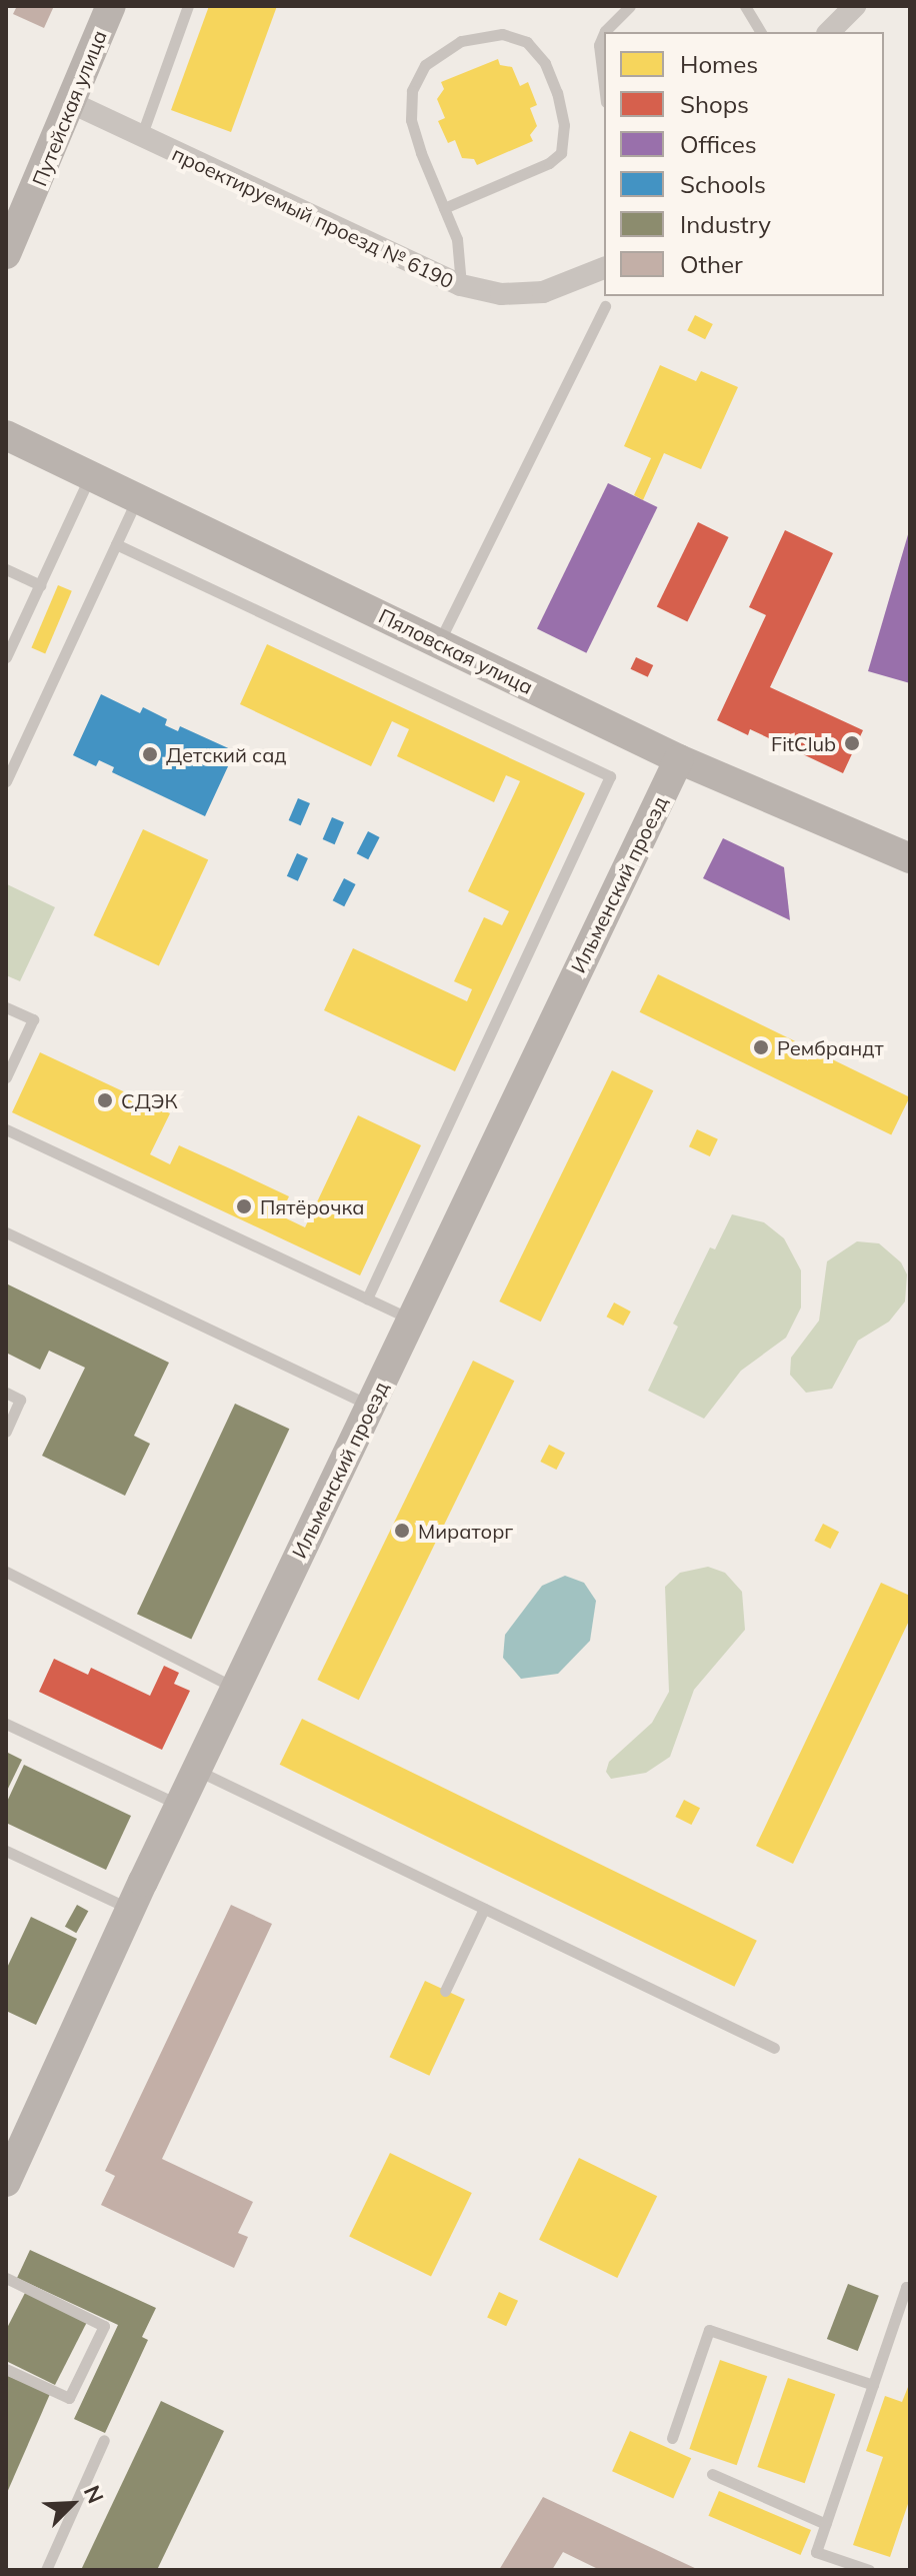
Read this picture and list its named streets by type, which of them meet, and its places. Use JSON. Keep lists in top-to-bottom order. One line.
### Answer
{"streets":{"street":["Путейская улица","проектируемый проезд № 6190","Пяловская улица","Ильменский проезд"]},"crossings":[["Путейская улица","проектируемый проезд № 6190"],["Пяловская улица","Ильменский проезд"]],"places":["FitClub","Детский сад","Рембрандт","СДЭК","Пятёрочка","Мираторг"],"legend":["Homes","Shops","Offices","Schools","Industry","Other"],"north":"top right"}
